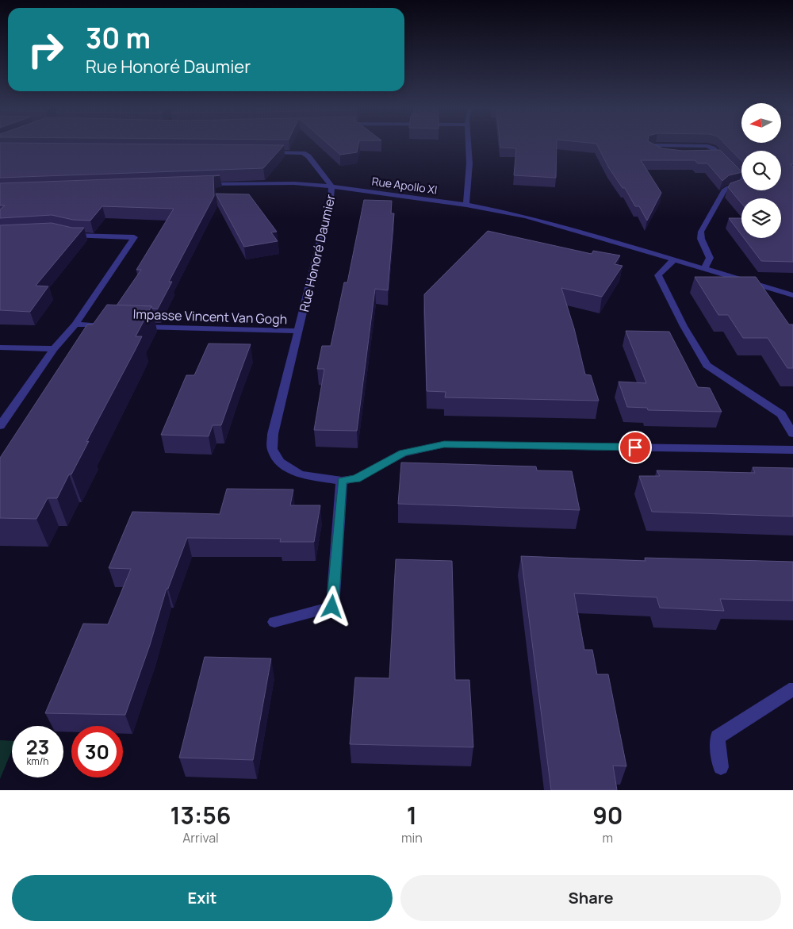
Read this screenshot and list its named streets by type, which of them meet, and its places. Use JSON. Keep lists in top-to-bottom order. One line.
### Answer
{"streets":{"street":["Rue Apollo XI","Rue Honoré Daumier","Impasse Vincent Van Gogh"]},"crossings":[["Rue Apollo XI","Rue Honoré Daumier"],["Rue Honoré Daumier","Impasse Vincent Van Gogh"]],"north":"left","page":{"turn":["30 m","Rue Honoré Daumier"],"speed":"23 km/h","limit":"30","eta":["13:56","Arrival","1","min","90","m"],"buttons":["Exit","Share"]}}
